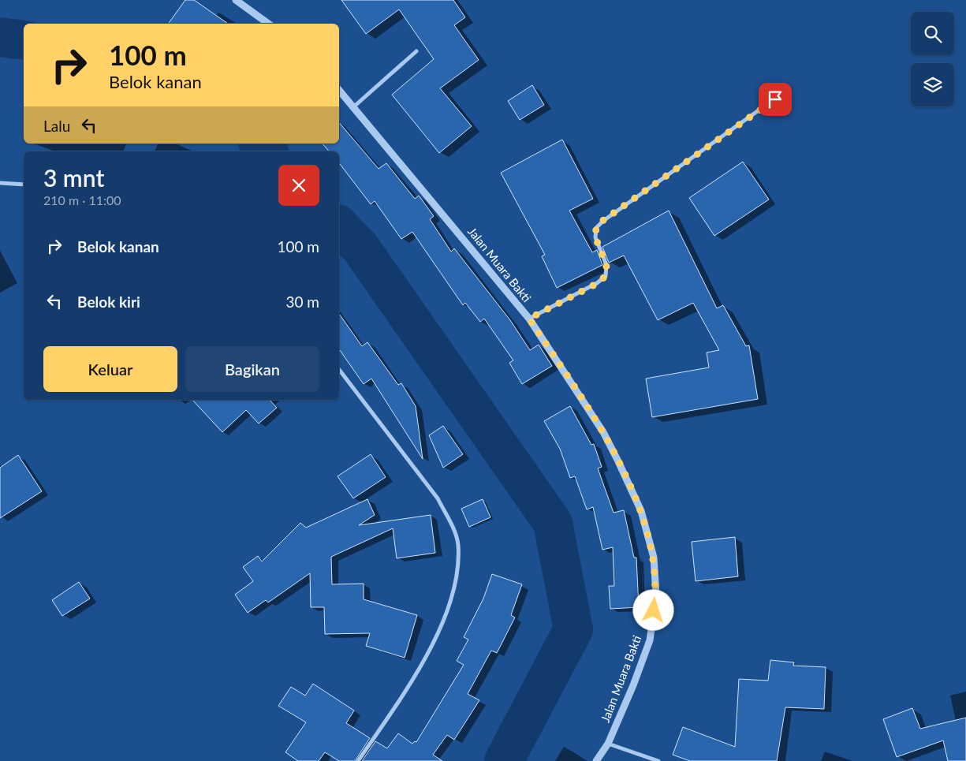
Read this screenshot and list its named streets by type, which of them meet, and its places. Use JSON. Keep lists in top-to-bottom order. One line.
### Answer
{"streets":{"street":["Jalan Muara Bakti"]},"page":{"turn":["100 m","Belok kanan"],"then":"Lalu","heading":["3 mnt","210 m · 11:00"],"list":[{"name":"Belok kanan","value":"100 m"},{"name":"Belok kiri","value":"30 m"}],"buttons":["Keluar","Bagikan"]}}
